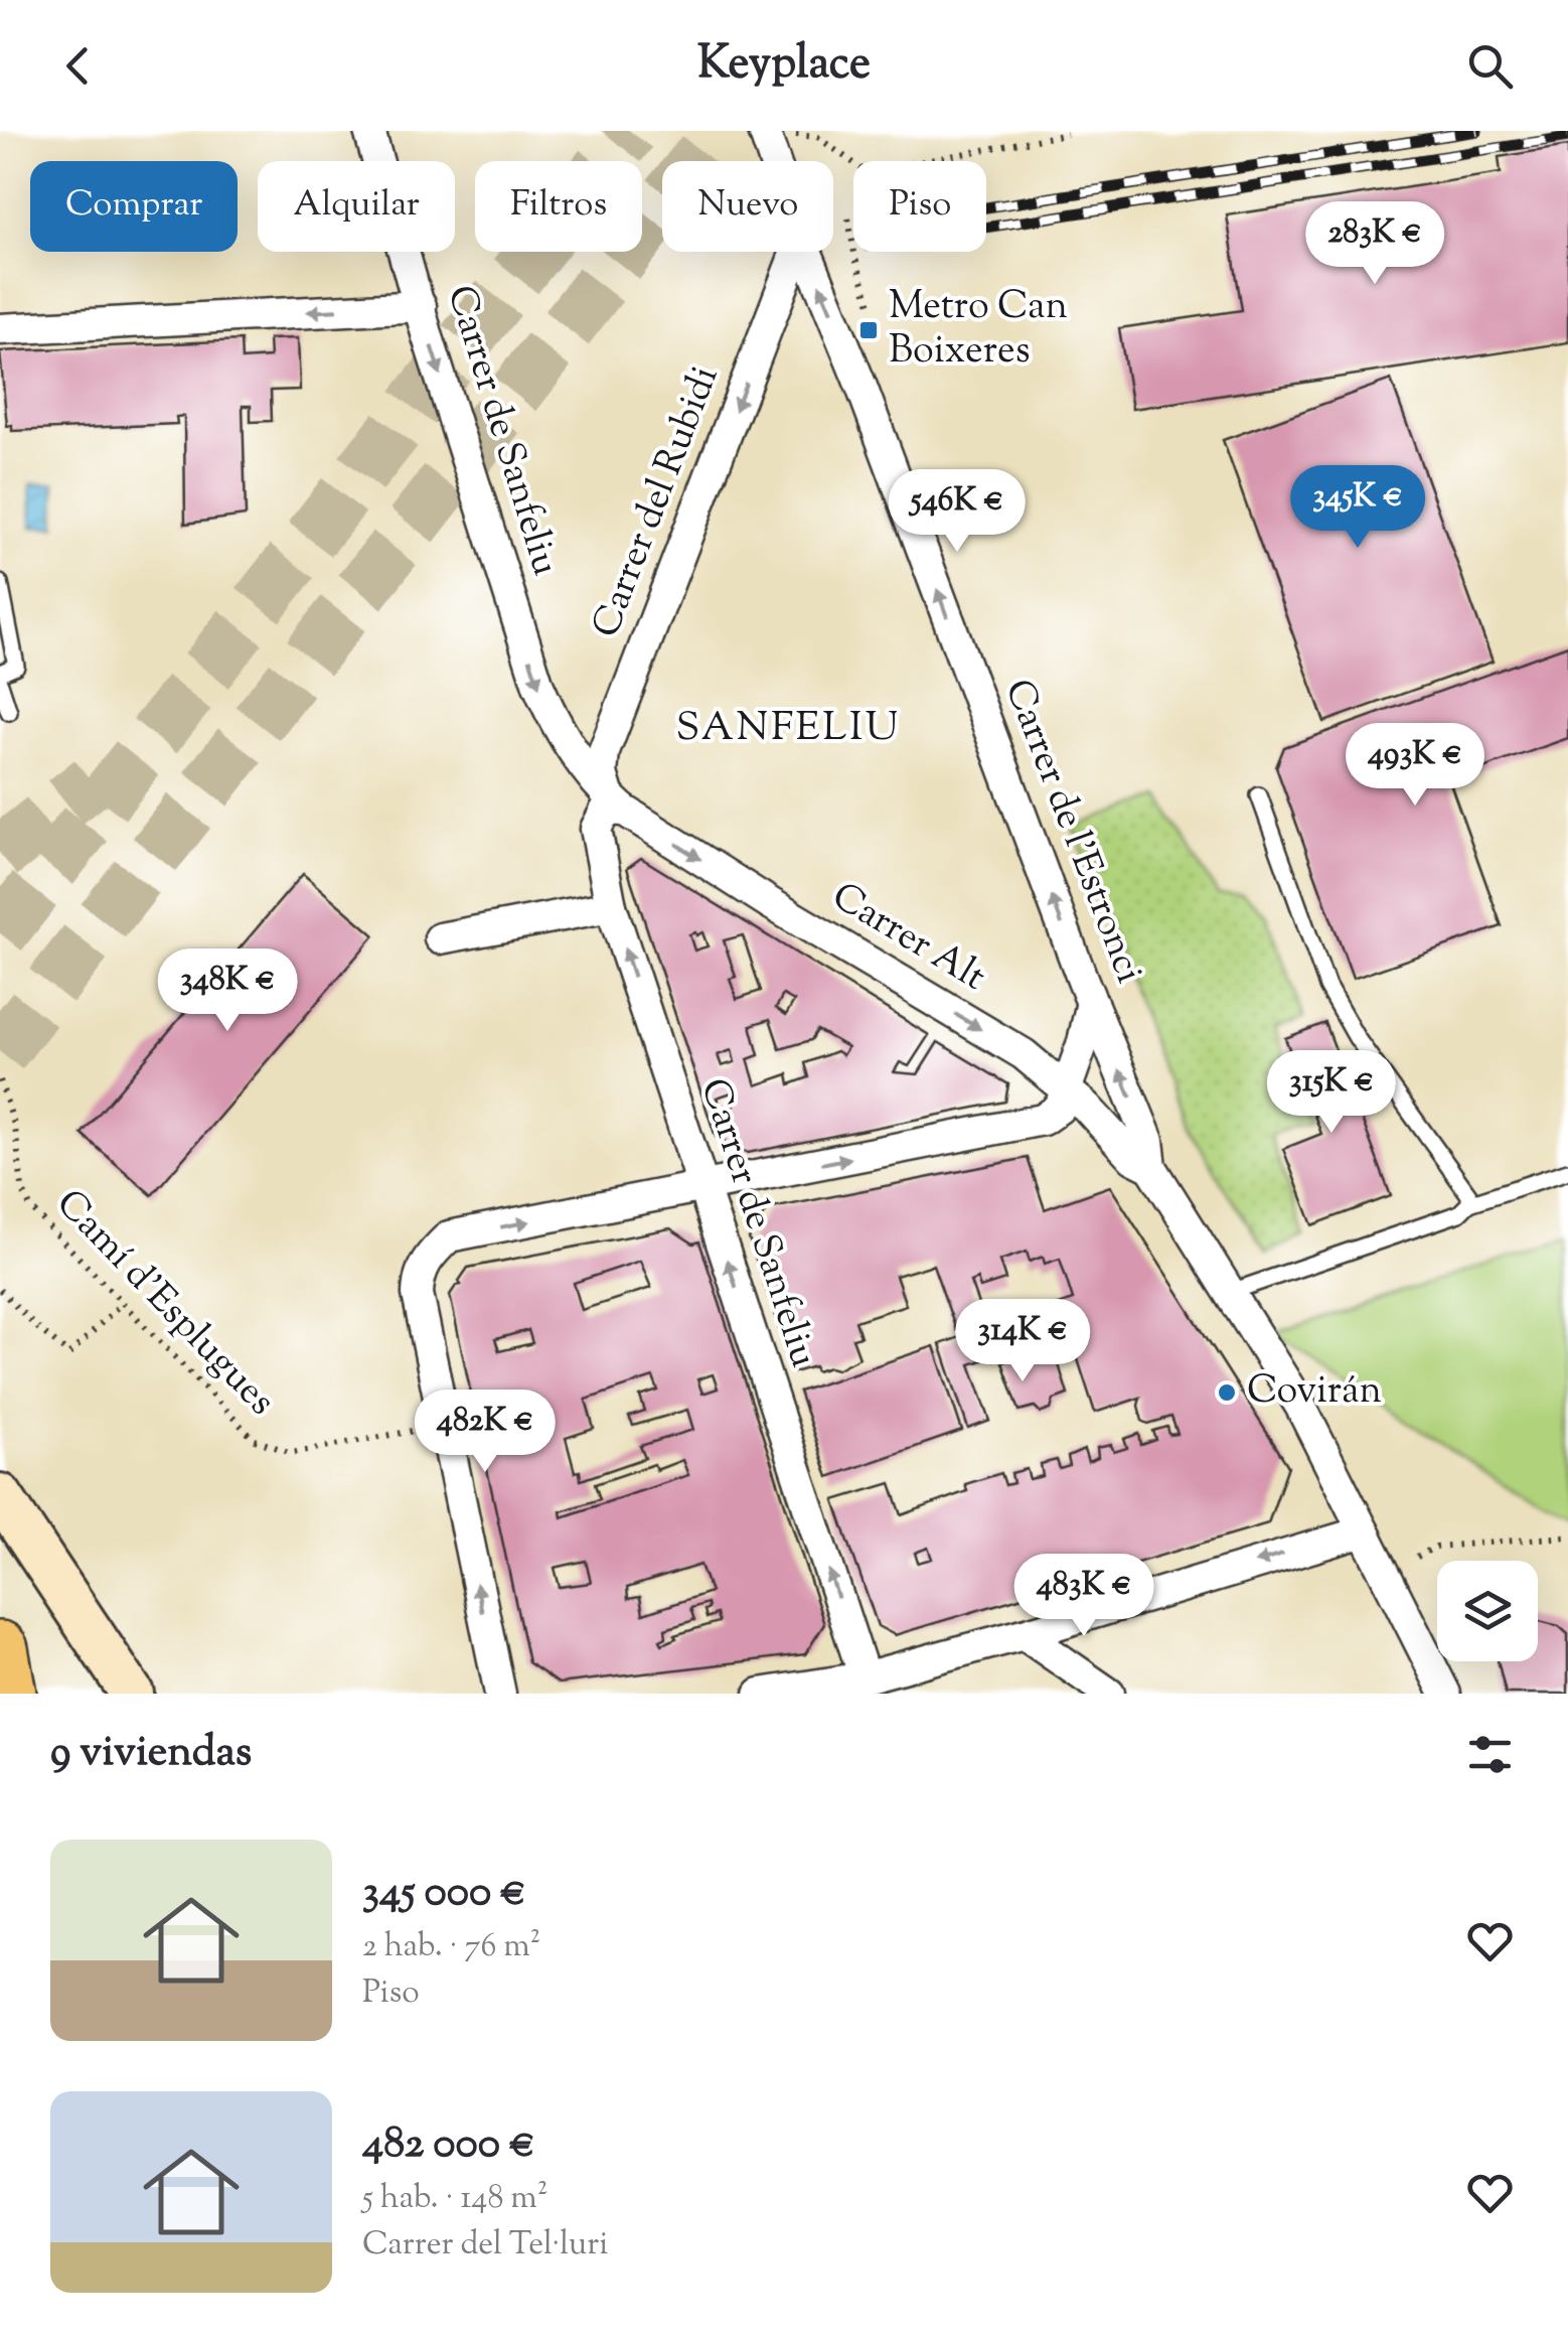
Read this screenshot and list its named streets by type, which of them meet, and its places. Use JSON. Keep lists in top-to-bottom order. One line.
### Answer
{"streets":{"street":["Carrer de Sanfeliu","Carrer del Rubidi","Carrer de l'Estronci","Carrer Alt"],"path":["Camí d'Esplugues"]},"crossings":[["Carrer de Sanfeliu","Carrer del Rubidi"],["Carrer de Sanfeliu","Carrer Alt"],["Carrer del Rubidi","Carrer Alt"],["Carrer de l'Estronci","Carrer Alt"]],"one_way":["Carrer del Rubidi","Carrer de l'Estronci","Carrer Alt"],"districts":["SANFELIU"],"places":{"transit":["Metro Can Boixeres"],"other":["Covirán"]},"page":{"header":"Keyplace","chip":["Comprar","Alquilar","Filtros","Nuevo","Piso"],"price":["283K €","345K €","546K €","493K €","348K €","315K €","314K €","482K €","483K €"],"heading":"9 viviendas","list":[{"name":"345 000 €","note":"2 hab. · 76 m² · Piso"},{"name":"482 000 €","note":"5 hab. · 148 m² · Carrer del Tel·luri"}]}}
